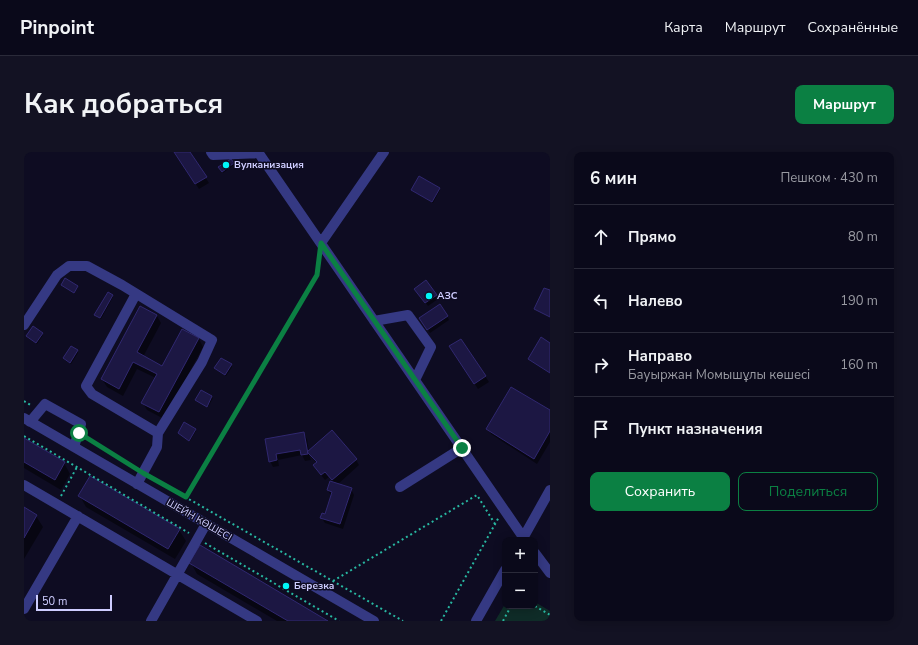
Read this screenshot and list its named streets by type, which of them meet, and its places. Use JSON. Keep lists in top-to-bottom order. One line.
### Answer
{"streets":{"street":["ШЕЙН КӨШЕСІ"]},"places":["Вулканизация","АЗС","Березка"],"scale_bar":"50 m","page":{"header":"Pinpoint","nav":["Карта","Маршрут","Сохранённые"],"title":"Как добраться","buttons":["Маршрут",["Сохранить","Поделиться"]],"heading":["6 мин","Пешком · 430 m"],"list":[["Прямо","80 m"],["Налево","190 m"],["Направо","Бауыржан Момышұлы көшесі","160 m"],"Пункт назначения"],"map_buttons":["+","−"],"scale":"50 m"}}
